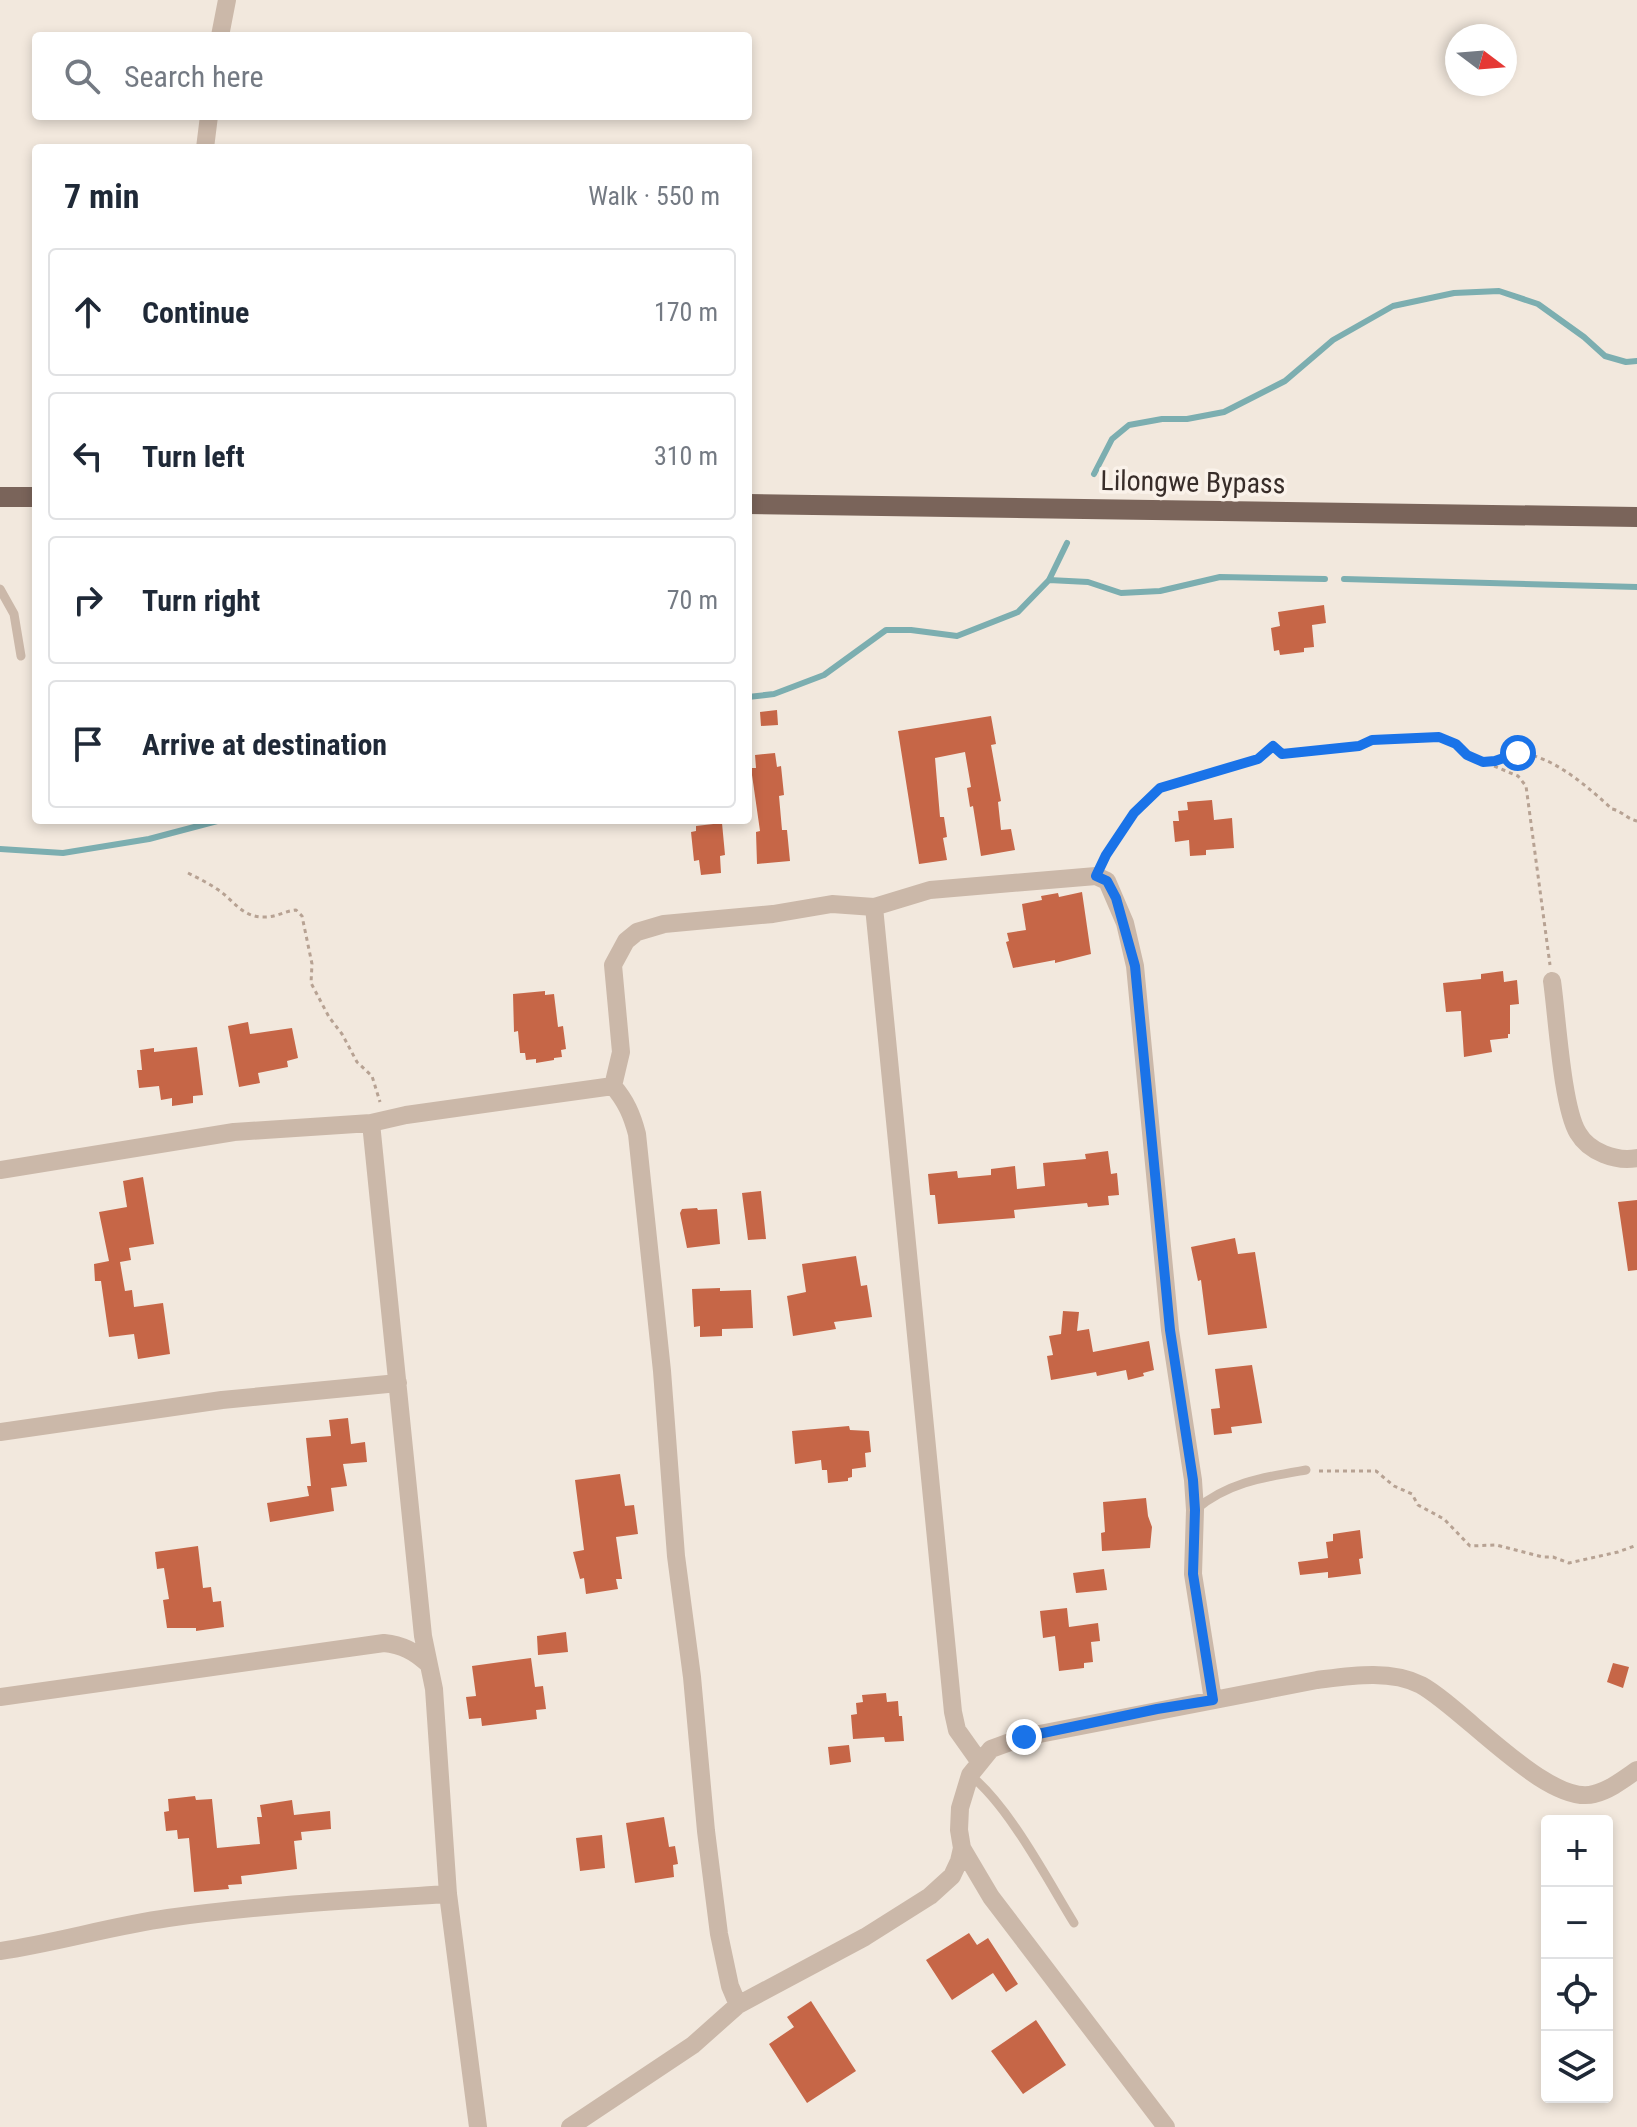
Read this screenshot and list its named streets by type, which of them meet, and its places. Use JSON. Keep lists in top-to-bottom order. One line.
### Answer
{"streets":{"main road":["Lilongwe Bypass"]},"north":"right","page":{"search":"Search here","heading":["7 min","Walk · 550 m"],"list":[["Continue","170 m"],["Turn left","310 m"],["Turn right","70 m"],"Arrive at destination"],"map_buttons":["+","−"]}}
